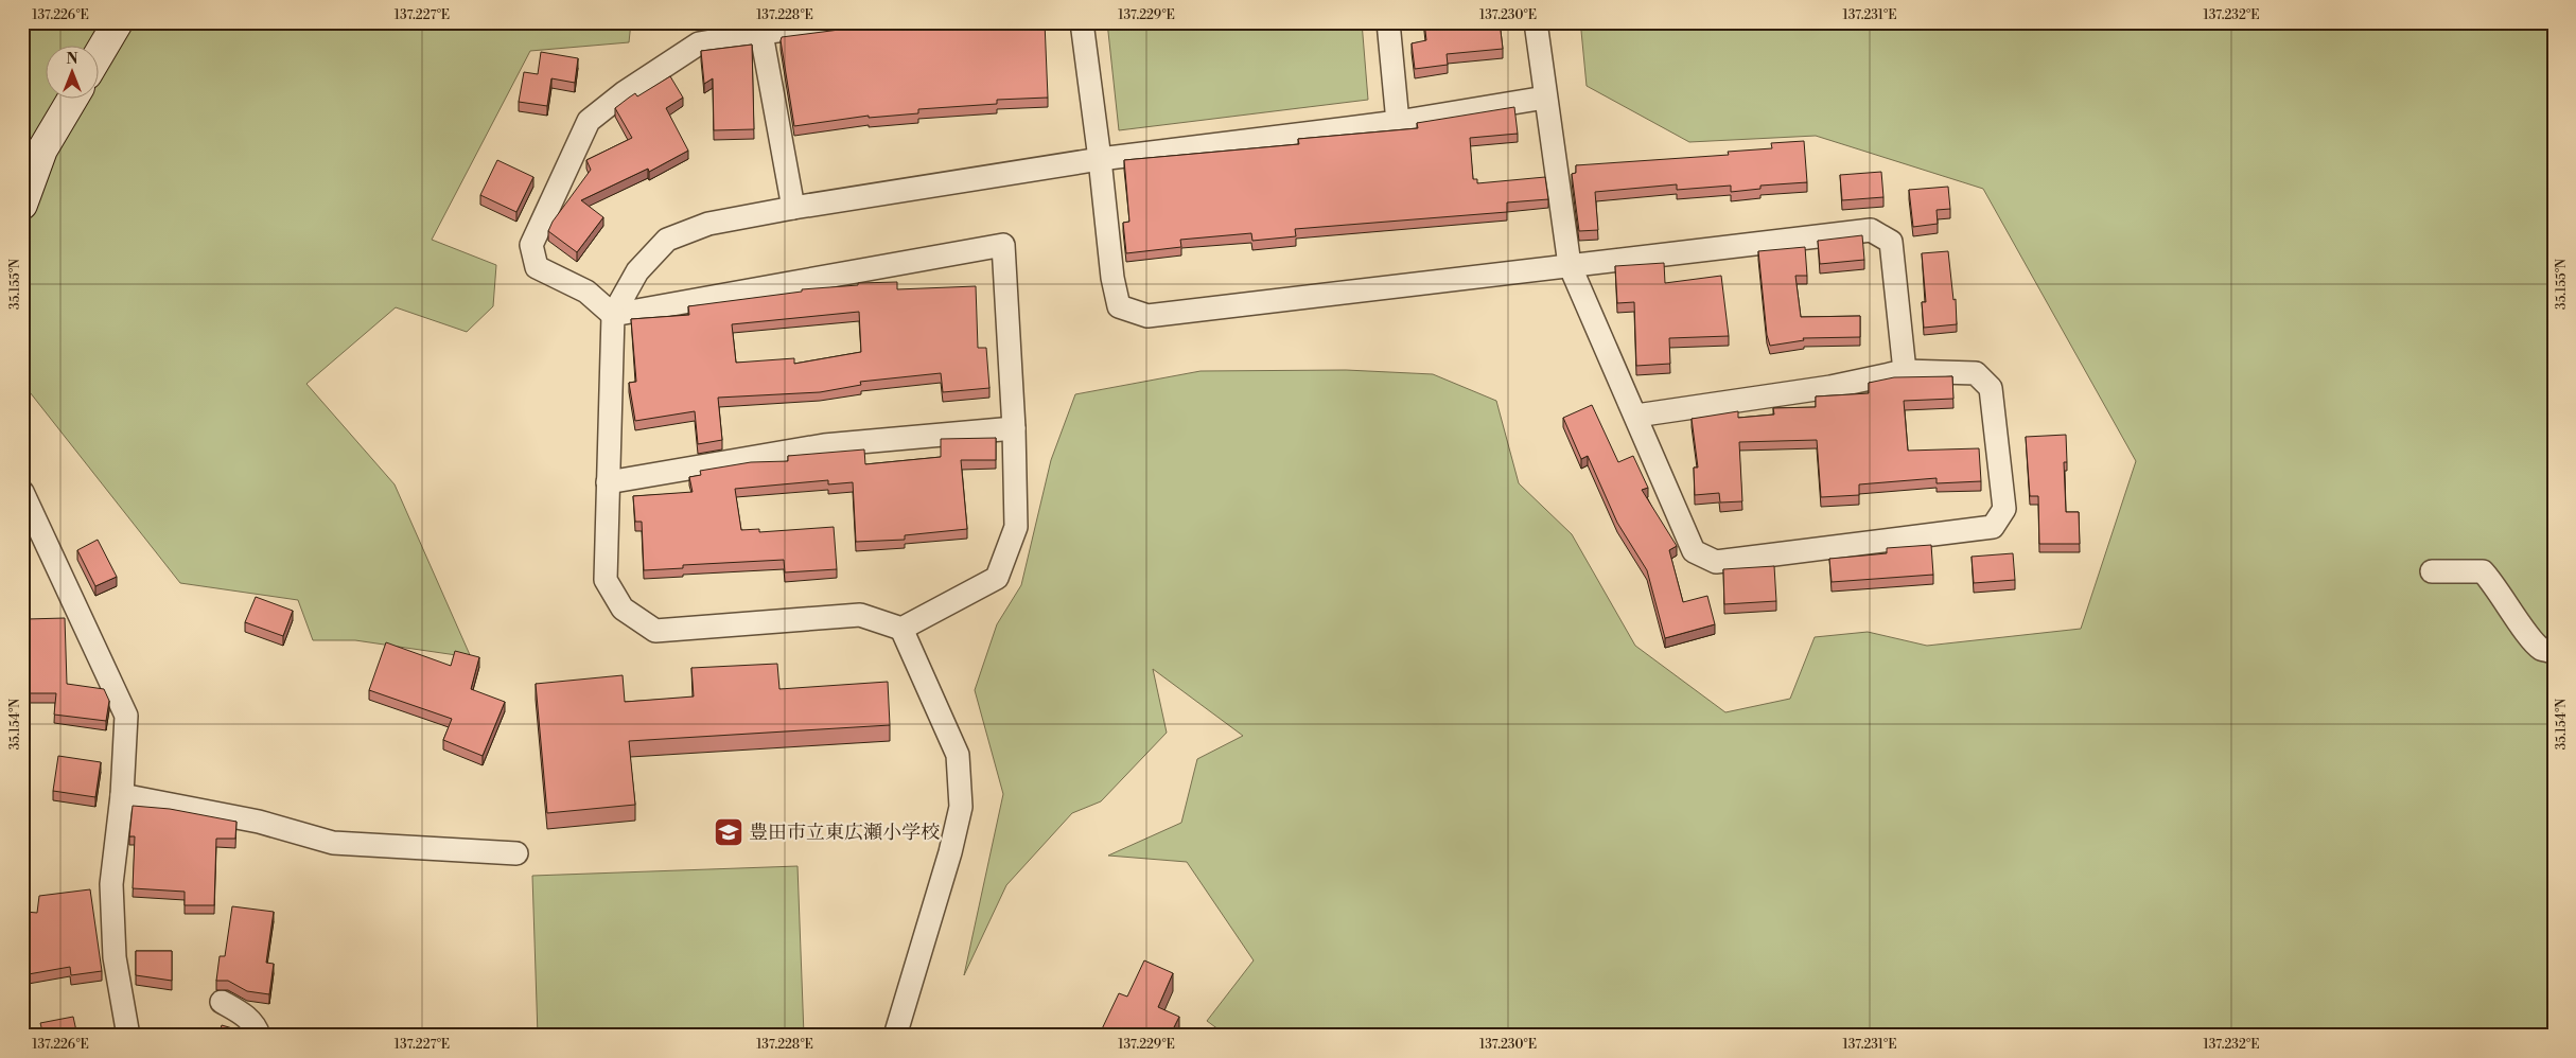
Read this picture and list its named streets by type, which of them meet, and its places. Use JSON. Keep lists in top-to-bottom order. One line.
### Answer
{"places":{"school or university":["豊田市立東広瀬小学校"]},"north":"top","coordinates":["137.226°E","137.227°E","137.228°E","137.229°E","137.230°E","137.231°E","137.232°E","35.155°N","35.154°N"]}
